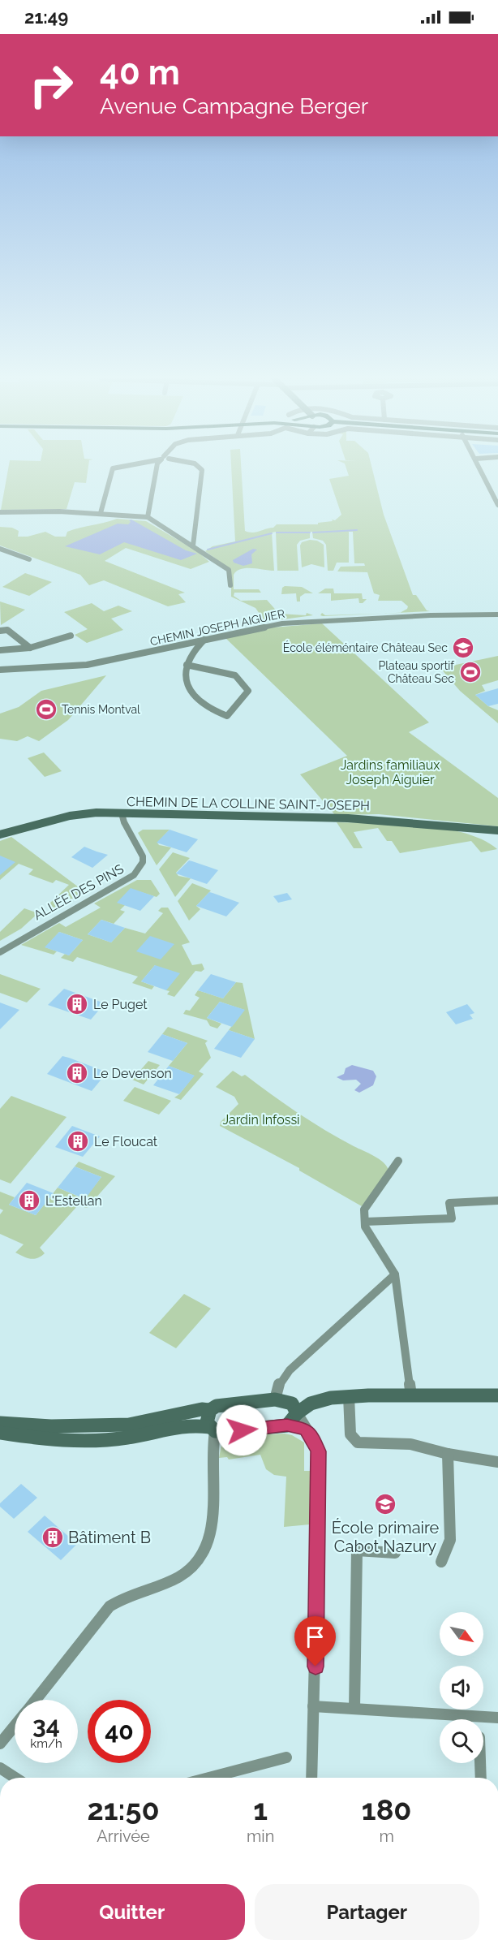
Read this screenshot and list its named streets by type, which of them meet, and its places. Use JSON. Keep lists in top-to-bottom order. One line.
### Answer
{"streets":{"street":["CHEMIN JOSEPH AIGUIER","CHEMIN DE LA COLLINE SAINT-JOSEPH","ALLÉE DES PINS"]},"crossings":[["CHEMIN DE LA COLLINE SAINT-JOSEPH","ALLÉE DES PINS"]],"parks":["Jardins familiaux Joseph Aiguier","Jardin Infossi"],"places":{"school or university":["École éléméntaire Château Sec","École primaire Cabot Nazury"],"sports":["Plateau sportif Château Sec","Tennis Montval"],"building":["Le Puget","Le Devenson","Le Floucat","L'Estellan","Bâtiment B"]},"north":"bottom right","page":{"status":"21:49","turn":["40 m","Avenue Campagne Berger"],"speed":"34 km/h","limit":"40","eta":["21:50","Arrivée","1","min","180","m"],"buttons":["Quitter","Partager"]}}
